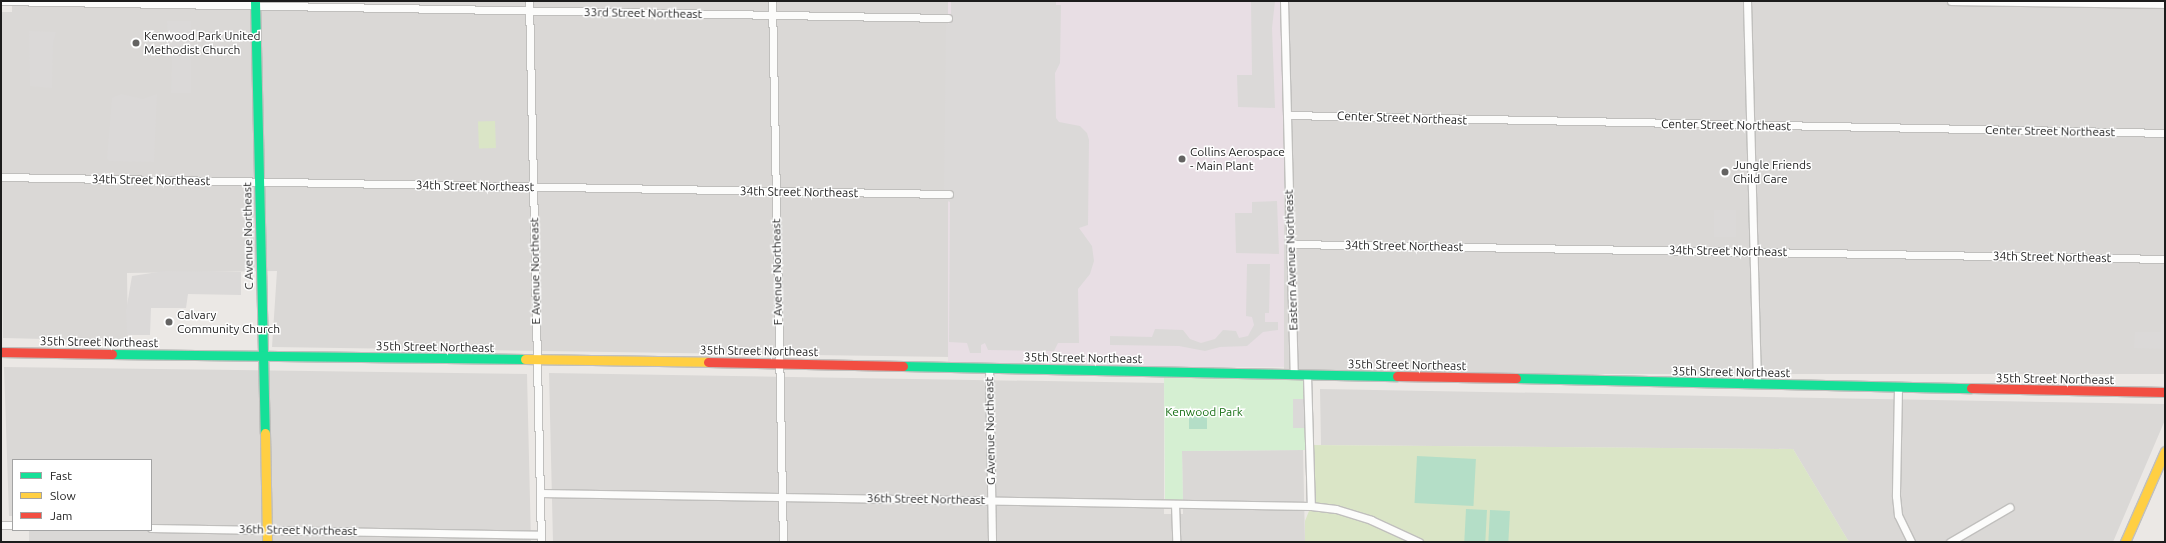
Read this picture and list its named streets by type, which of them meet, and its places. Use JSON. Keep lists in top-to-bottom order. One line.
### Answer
{"streets":{"street":["33rd Street Northeast","Center Street Northeast","34th Street Northeast","C Avenue Northeast","Eastern Avenue Northeast","E Avenue Northeast","F Avenue Northeast","35th Street Northeast","G Avenue Northeast","36th Street Northeast"]},"crossings":[["33rd Street Northeast","C Avenue Northeast"],["33rd Street Northeast","E Avenue Northeast"],["33rd Street Northeast","F Avenue Northeast"],["Center Street Northeast","Eastern Avenue Northeast"],["34th Street Northeast","C Avenue Northeast"],["34th Street Northeast","Eastern Avenue Northeast"],["34th Street Northeast","E Avenue Northeast"],["34th Street Northeast","F Avenue Northeast"],["C Avenue Northeast","35th Street Northeast"],["C Avenue Northeast","36th Street Northeast"],["Eastern Avenue Northeast","35th Street Northeast"],["E Avenue Northeast","35th Street Northeast"],["E Avenue Northeast","36th Street Northeast"],["F Avenue Northeast","35th Street Northeast"],["F Avenue Northeast","36th Street Northeast"],["35th Street Northeast","G Avenue Northeast"],["G Avenue Northeast","36th Street Northeast"]],"parks":["Kenwood Park"],"places":["Kenwood Park United Methodist Church","Collins Aerospace - Main Plant","Jungle Friends Child Care","Calvary Community Church"],"legend":["Fast","Slow","Jam"]}
